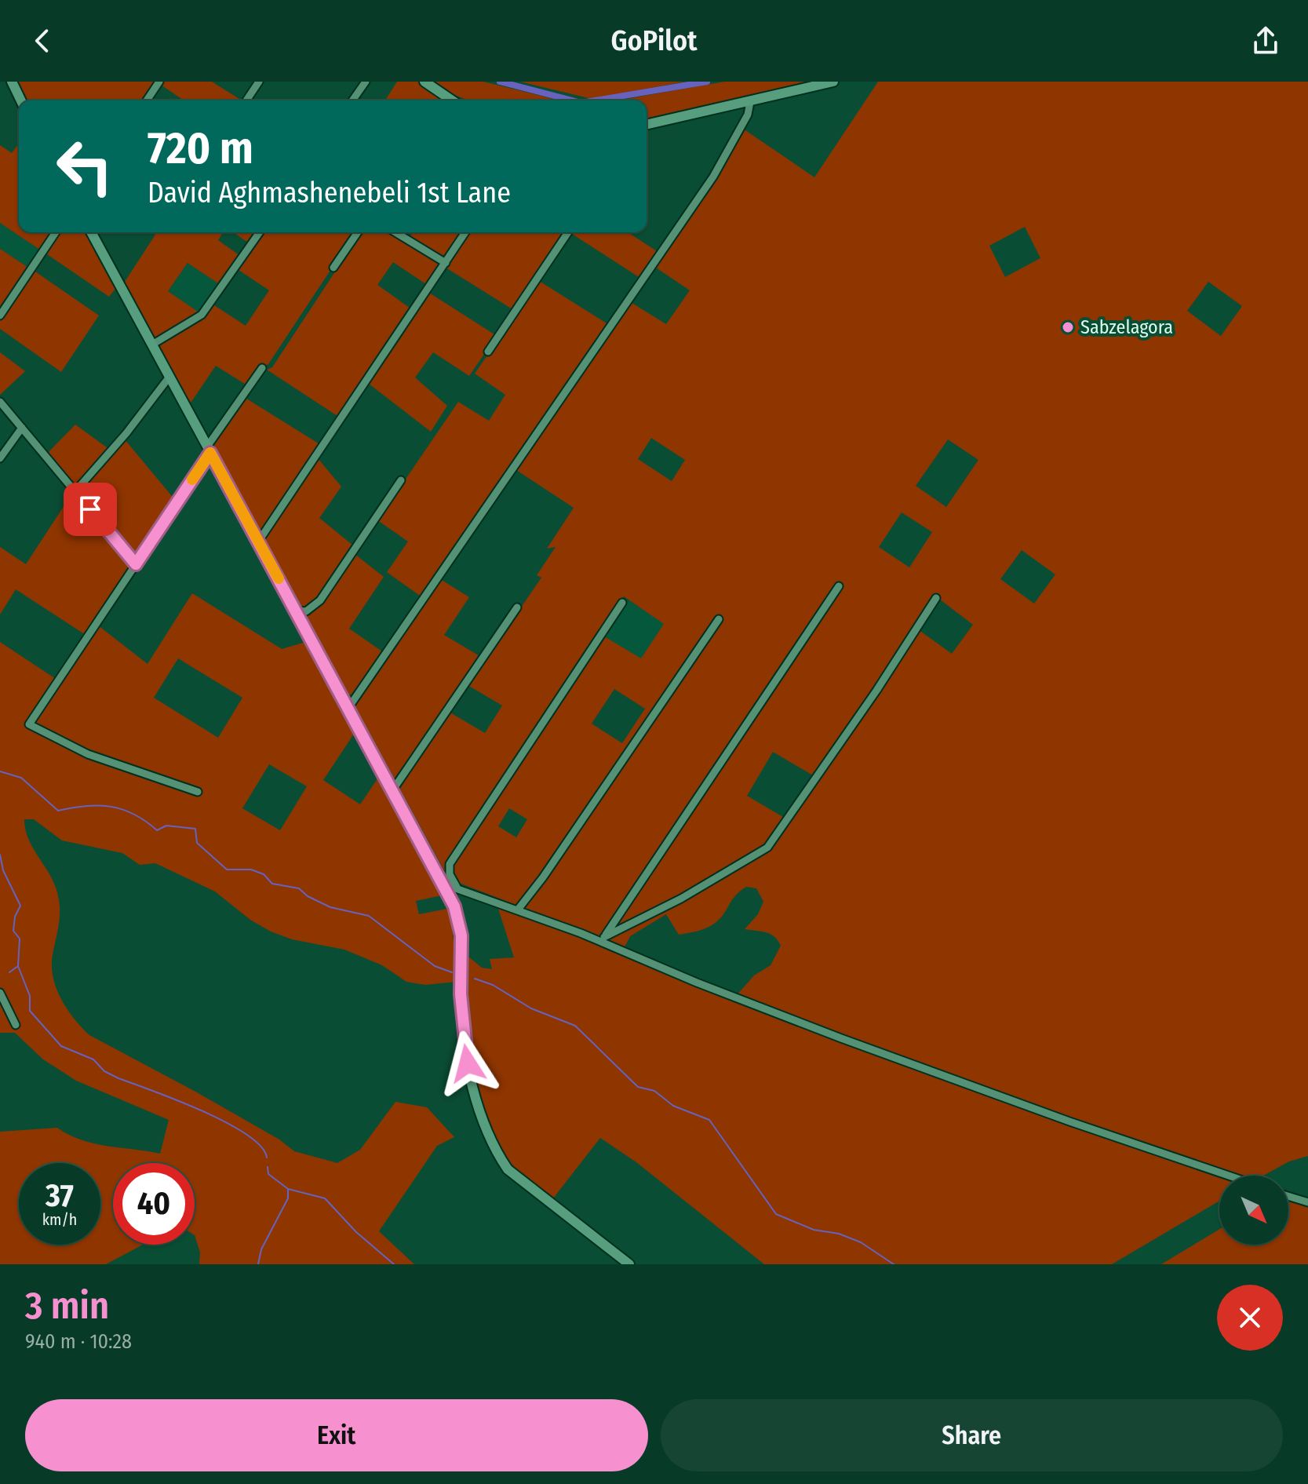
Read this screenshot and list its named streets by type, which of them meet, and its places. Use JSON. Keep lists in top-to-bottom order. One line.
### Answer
{"places":["Sabzelagora"],"north":"bottom right","page":{"header":"GoPilot","turn":["720 m","David Aghmashenebeli 1st Lane"],"speed":"37 km/h","limit":"40","heading":["3 min","940 m · 10:28"],"buttons":["Exit","Share"]}}
